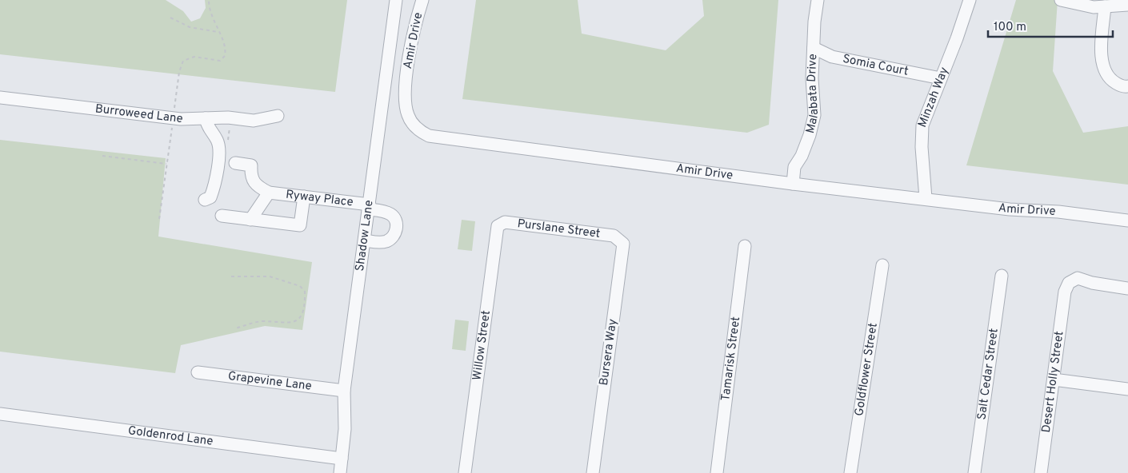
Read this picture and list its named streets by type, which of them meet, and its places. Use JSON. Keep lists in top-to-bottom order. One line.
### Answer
{"streets":{"street":["Amir Drive","Somia Court","Malabata Drive","Minzah Way","Burroweed Lane","Ryway Place","Purslane Street","Shadow Lane","Willow Street","Bursera Way","Tamarisk Street","Goldflower Street","Salt Cedar Street","Grapevine Lane","Desert Holly Street","Goldenrod Lane"]},"crossings":[["Amir Drive","Malabata Drive"],["Amir Drive","Minzah Way"],["Somia Court","Malabata Drive"],["Somia Court","Minzah Way"],["Ryway Place","Shadow Lane"],["Purslane Street","Willow Street"],["Purslane Street","Bursera Way"],["Shadow Lane","Grapevine Lane"],["Shadow Lane","Goldenrod Lane"]],"scale_bar":"100 m"}
